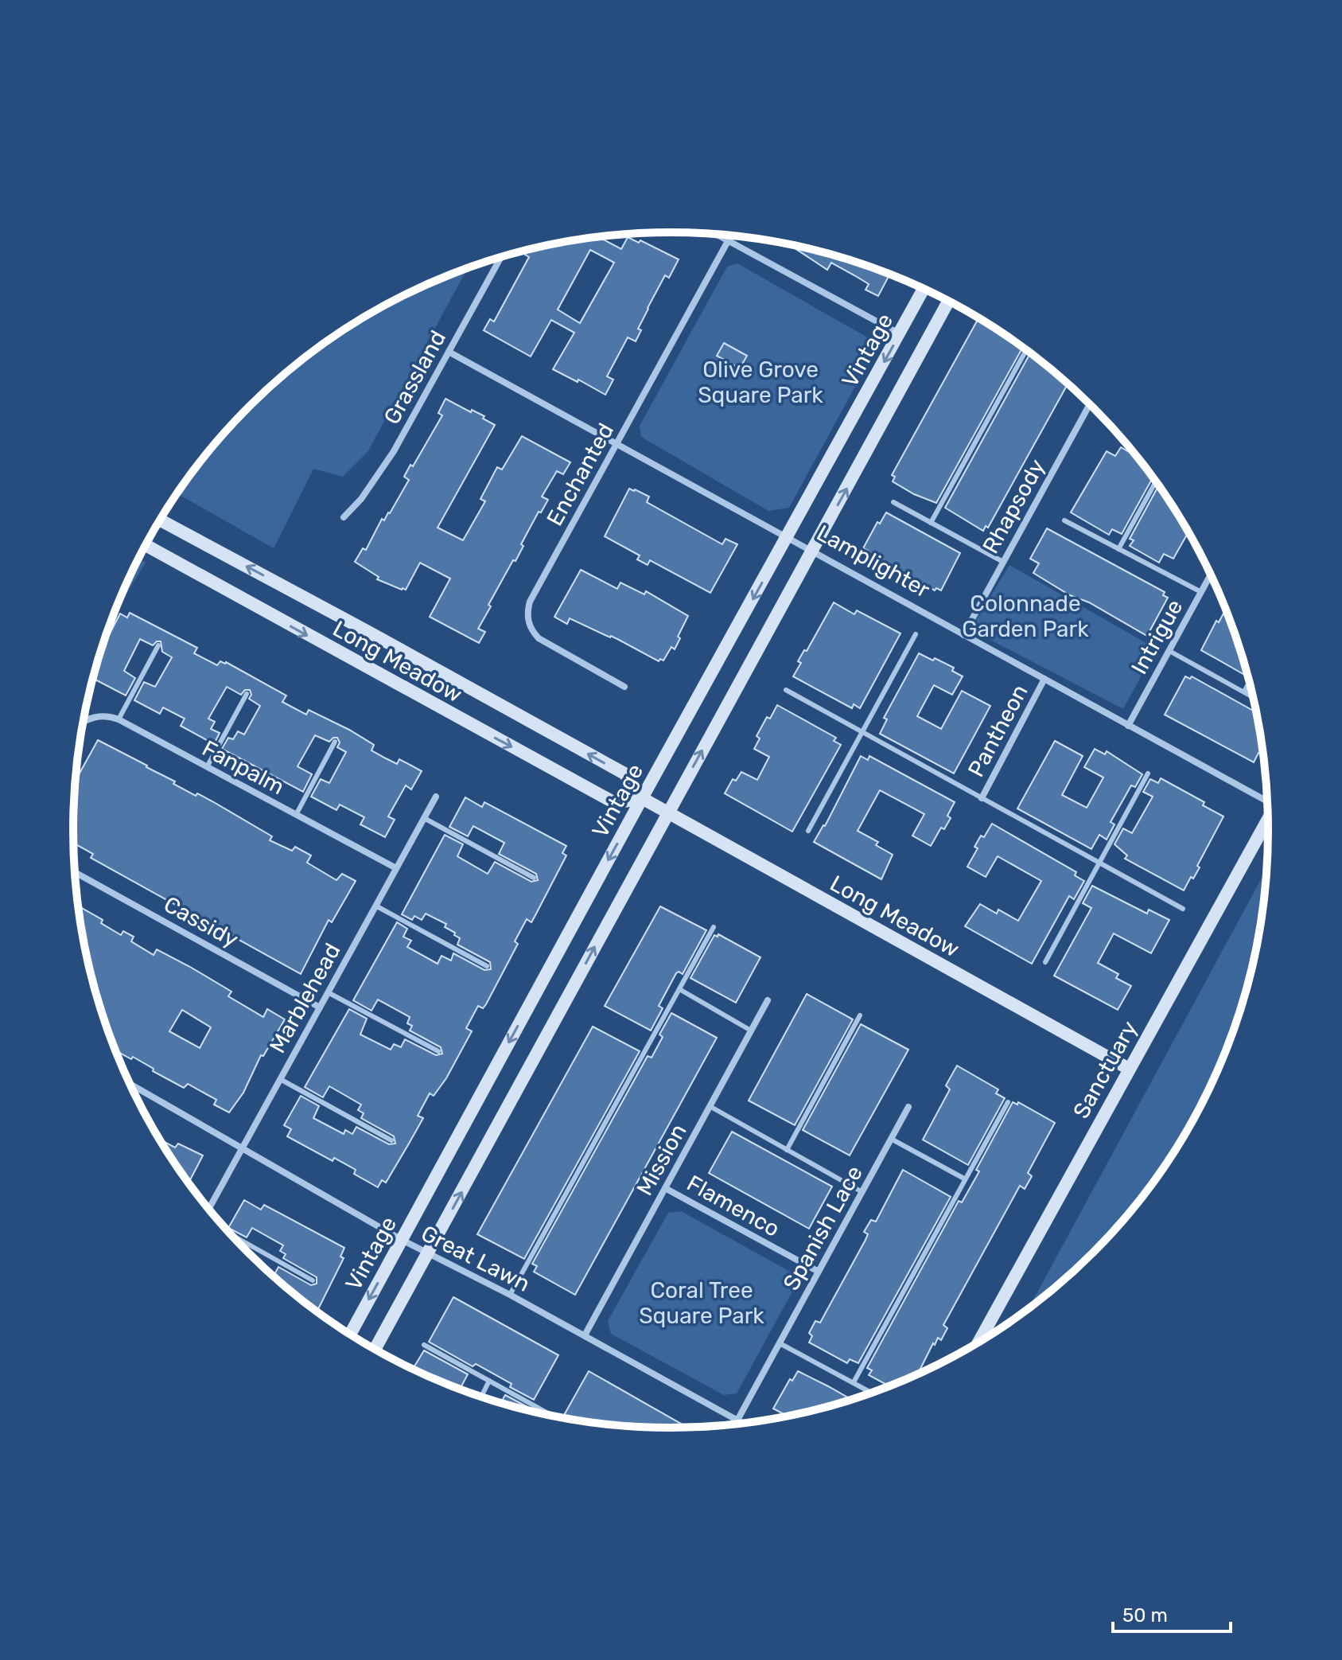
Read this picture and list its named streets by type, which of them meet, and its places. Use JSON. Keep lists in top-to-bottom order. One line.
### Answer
{"streets":{"street":["Vintage","Grassland","Enchanted","Rhapsody","Lamplighter","Intrigue","Long Meadow","Pantheon","Fanpalm","Cassidy","Marblehead","Sanctuary","Mission","Flamenco","Spanish Lace","Great Lawn"]},"crossings":[["Vintage","Lamplighter"],["Vintage","Long Meadow"],["Vintage","Great Lawn"],["Grassland","Lamplighter"],["Enchanted","Lamplighter"],["Rhapsody","Lamplighter"],["Lamplighter","Intrigue"],["Lamplighter","Pantheon"],["Long Meadow","Sanctuary"],["Fanpalm","Marblehead"],["Cassidy","Marblehead"],["Marblehead","Great Lawn"],["Mission","Flamenco"],["Mission","Great Lawn"],["Flamenco","Spanish Lace"],["Spanish Lace","Great Lawn"]],"parks":["Olive Grove Square Park","Colonnade Garden Park","Coral Tree Square Park"],"scale_bar":"50 m"}
